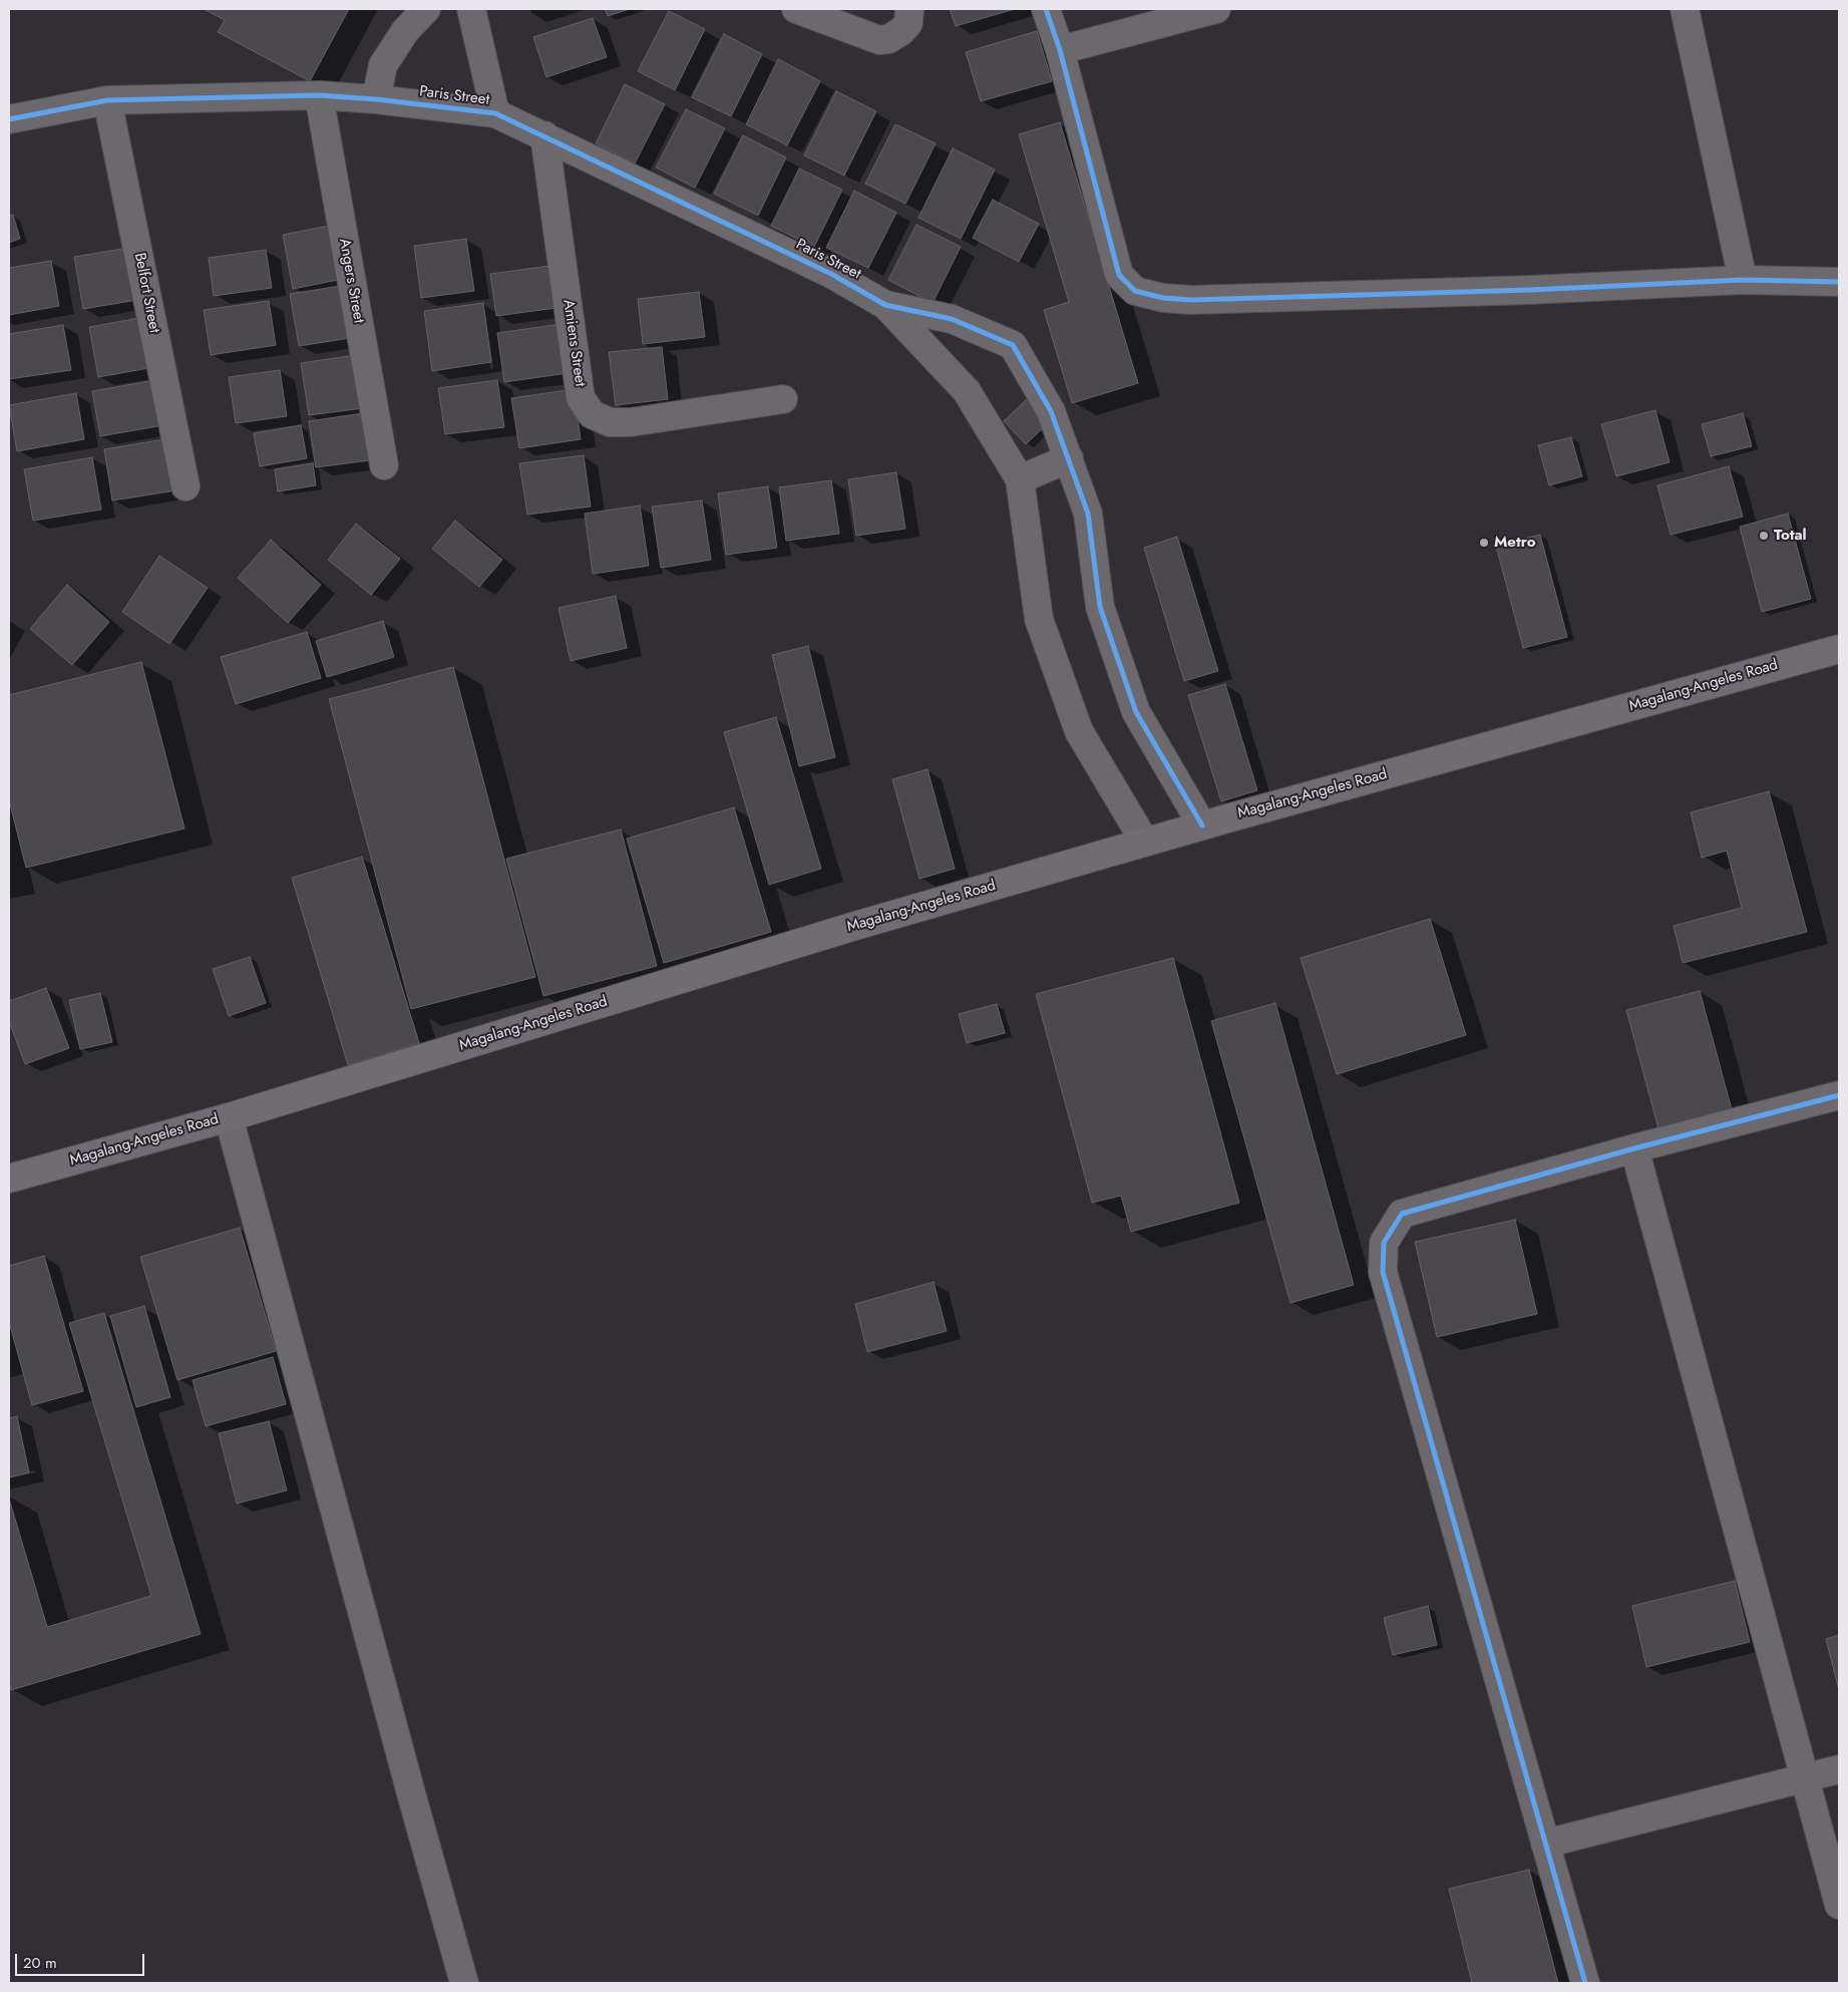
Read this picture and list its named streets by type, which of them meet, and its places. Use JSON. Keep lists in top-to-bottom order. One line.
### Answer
{"streets":{"main road":["Magalang-Angeles Road"],"street":["Paris Street","Angers Street","Belfort Street","Amiens Street"]},"crossings":[["Paris Street","Angers Street"],["Paris Street","Belfort Street"],["Paris Street","Amiens Street"]],"places":["Total","Metro"],"scale_bar":"20 m"}
